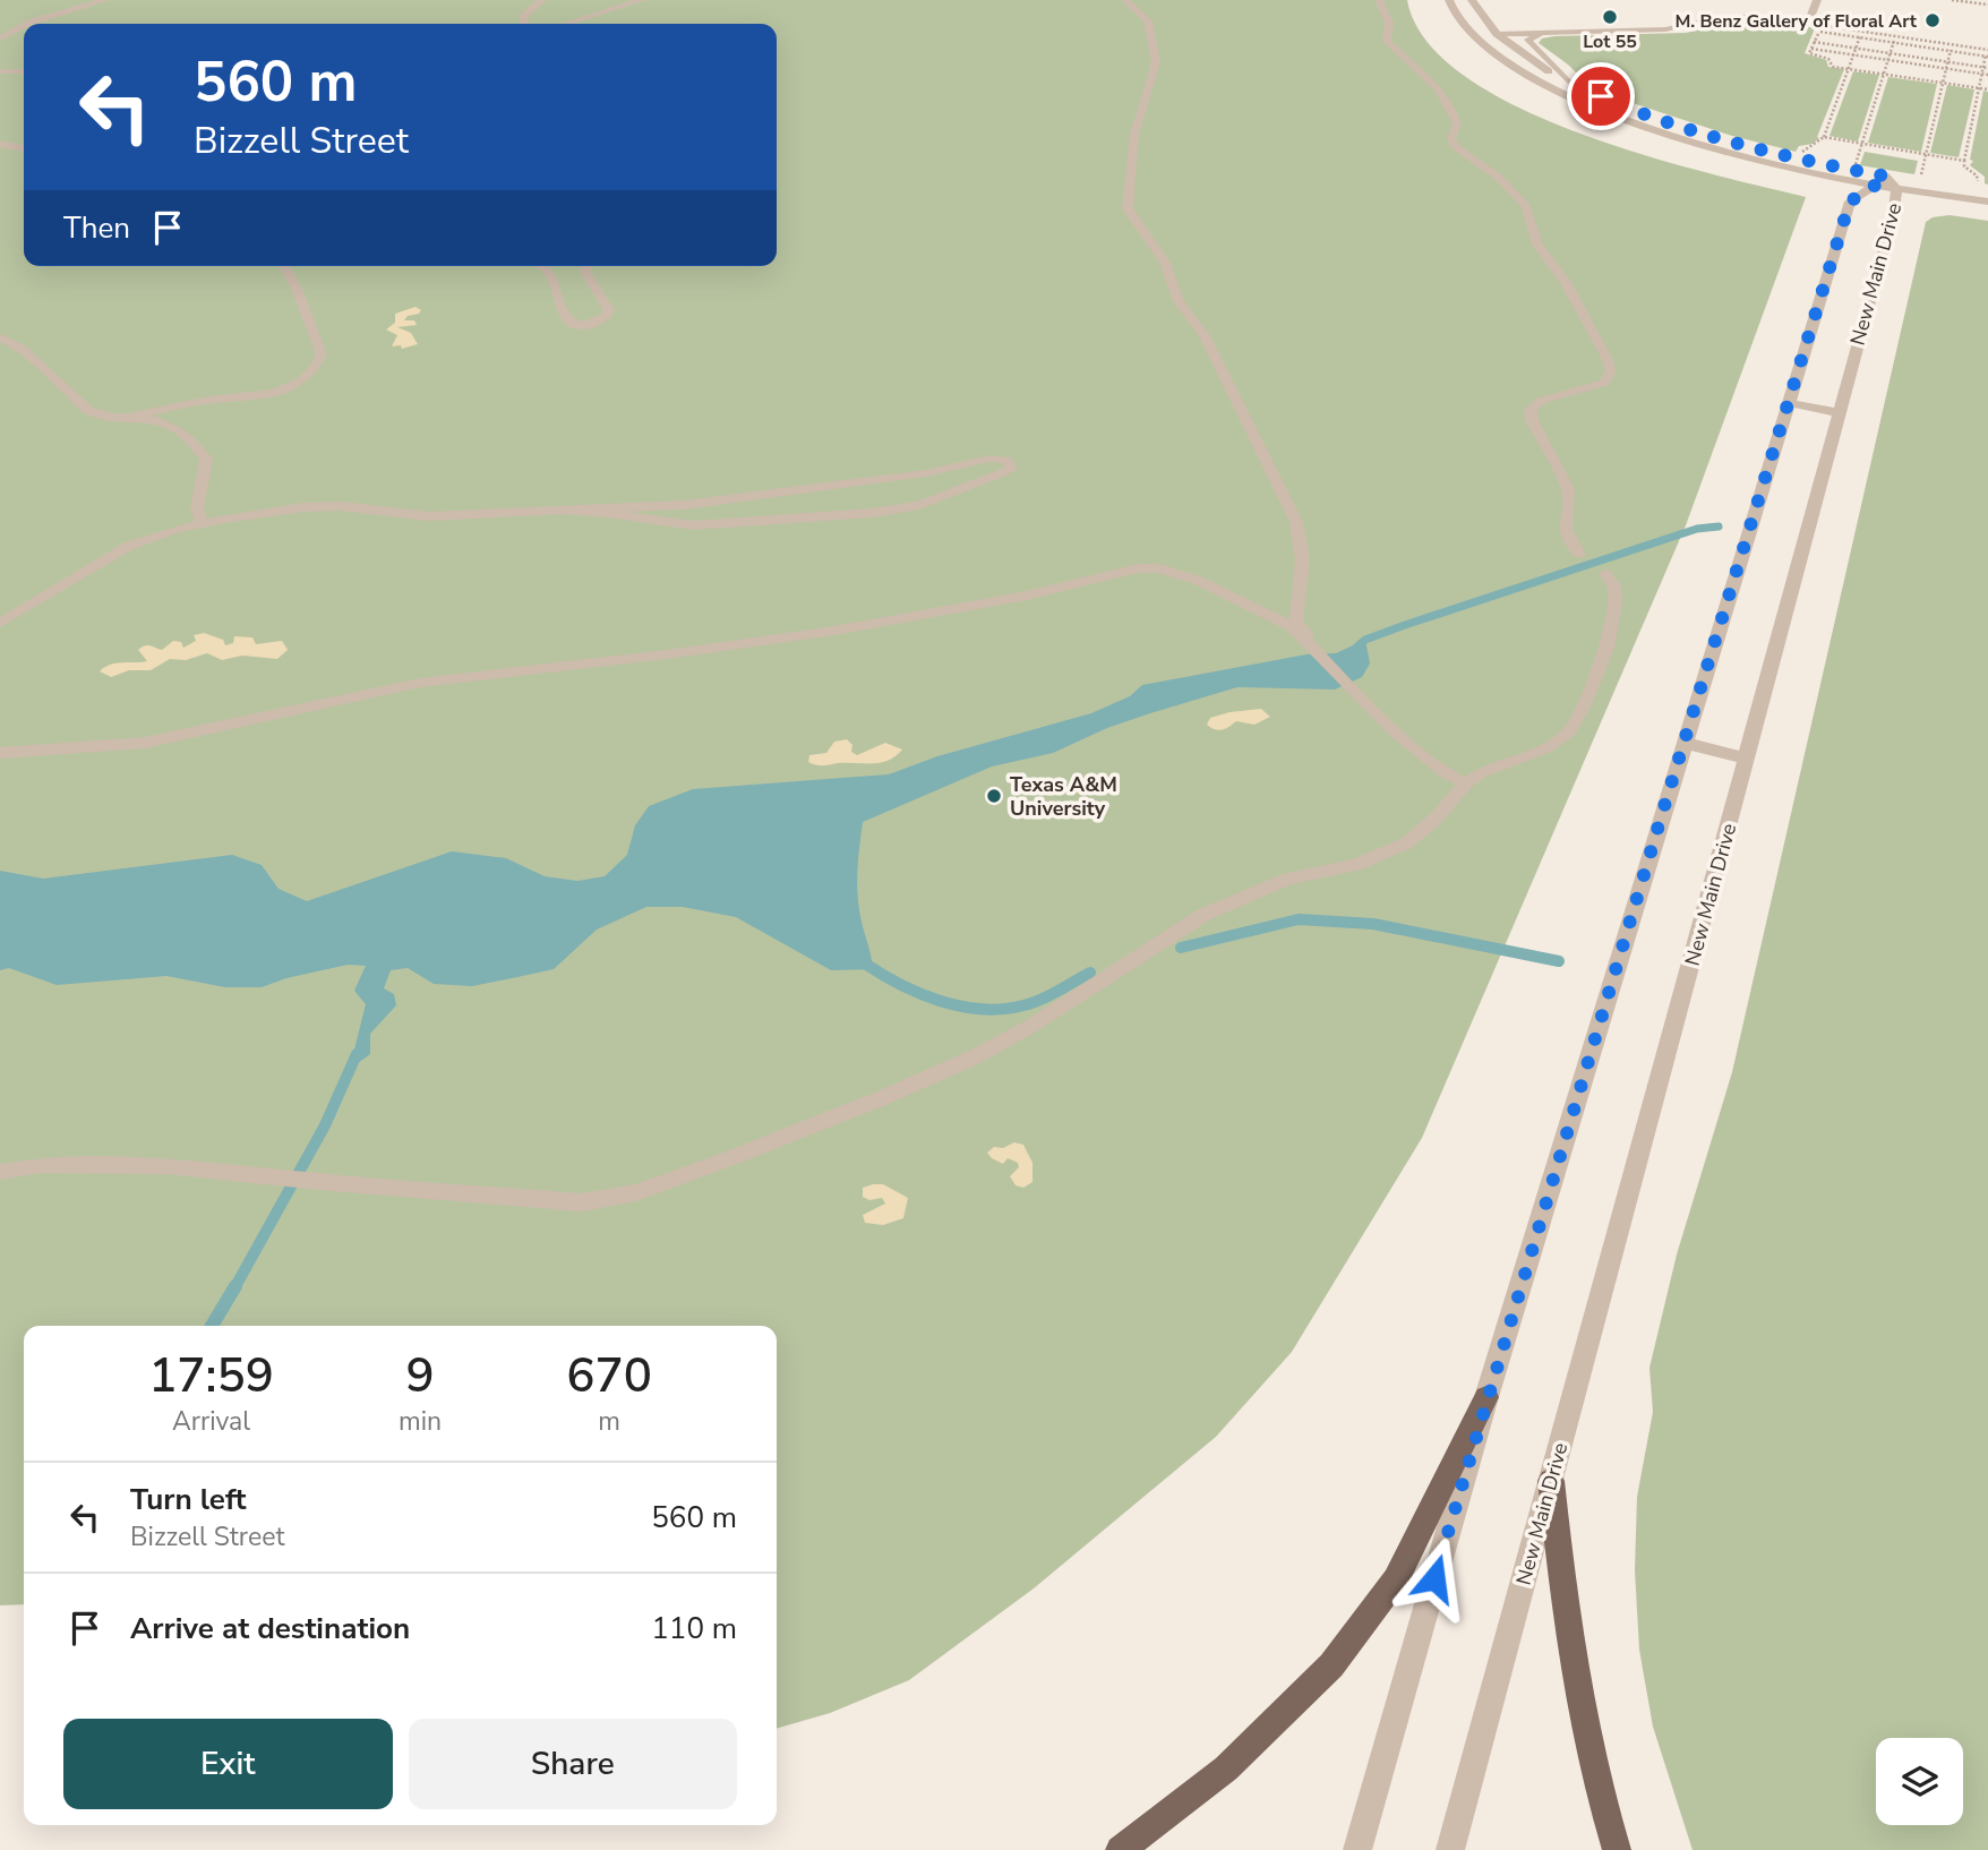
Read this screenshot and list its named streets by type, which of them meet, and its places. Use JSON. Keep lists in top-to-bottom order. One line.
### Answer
{"streets":{"street":["New Main Drive"]},"places":["Lot 55","M. Benz Gallery of Floral Art","Texas A&M University"],"page":{"turn":["560 m","Bizzell Street"],"then":"Then","eta":["17:59","Arrival","9","min","670","m"],"list":[{"name":"Turn left","note":"Bizzell Street","value":"560 m"},{"name":"Arrive at destination","value":"110 m"}],"buttons":["Exit","Share"]}}
